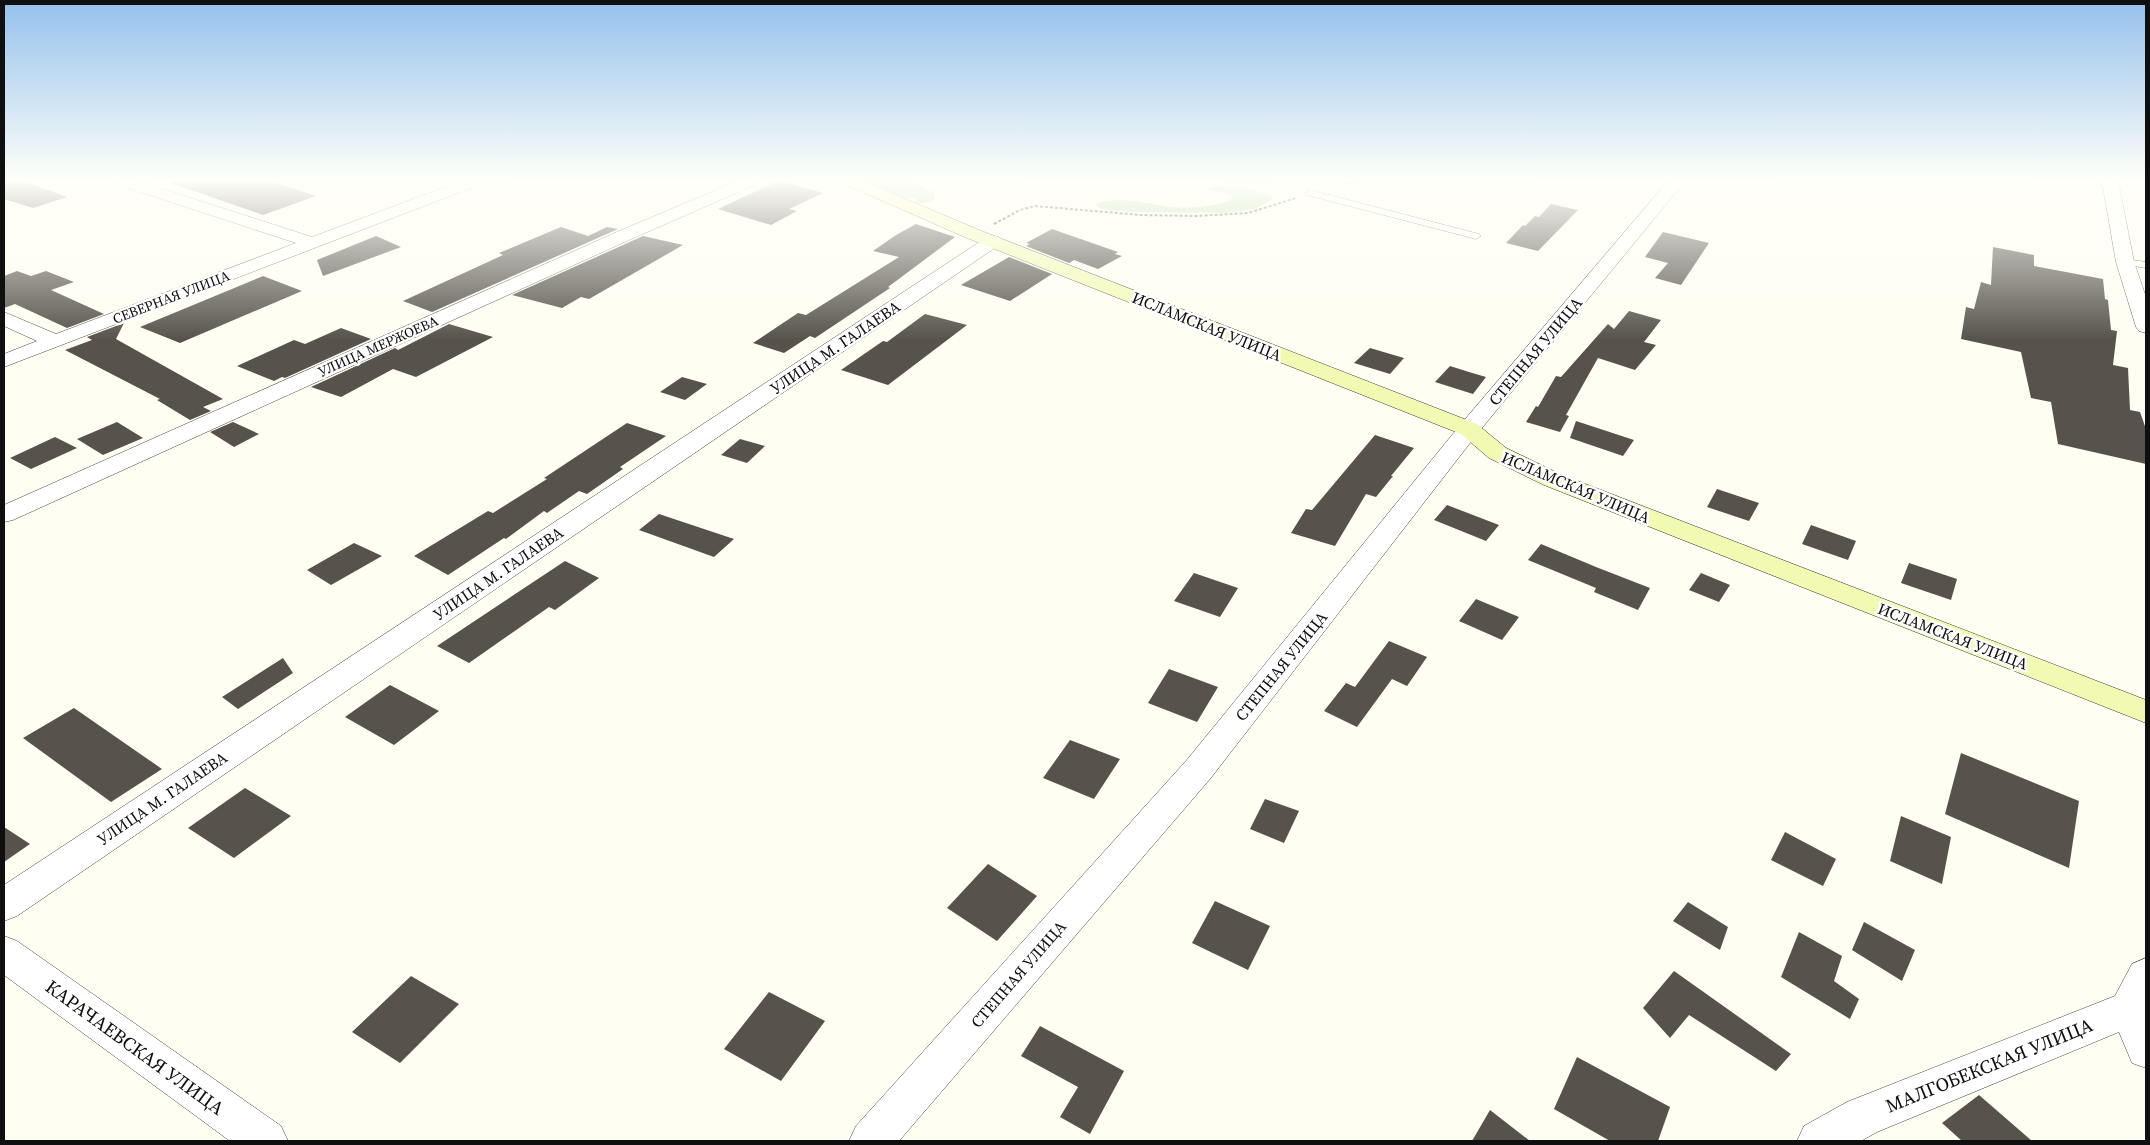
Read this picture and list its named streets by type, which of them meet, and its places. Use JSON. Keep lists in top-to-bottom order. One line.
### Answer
{"streets":{"street":["СЕВЕРНАЯ УЛИЦА","ИСЛАМСКАЯ УЛИЦА","УЛИЦА МЕРЖОЕВА","УЛИЦА М. ГАЛАЕВА","СТЕПНАЯ УЛИЦА","КАРАЧАЕВСКАЯ УЛИЦА","МАЛГОБЕКСКАЯ УЛИЦА"]},"crossings":[["ИСЛАМСКАЯ УЛИЦА","УЛИЦА М. ГАЛАЕВА"],["ИСЛАМСКАЯ УЛИЦА","СТЕПНАЯ УЛИЦА"]]}
